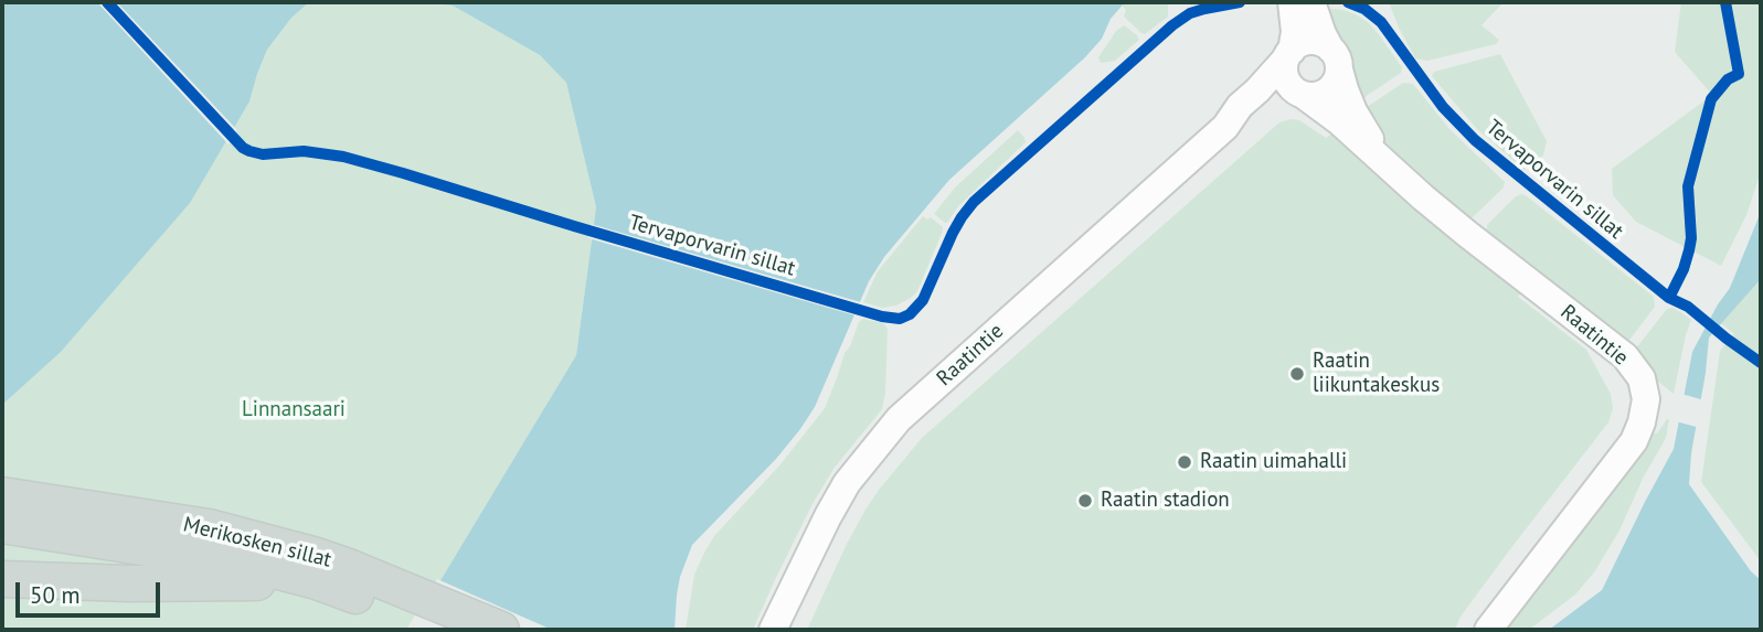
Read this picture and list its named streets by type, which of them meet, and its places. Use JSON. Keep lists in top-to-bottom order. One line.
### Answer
{"streets":{"main road":["Merikosken sillat"],"street":["Raatintie"],"cycle path":["Tervaporvarin sillat"]},"parks":["Linnansaari"],"places":["Raatin liikuntakeskus","Raatin uimahalli","Raatin stadion"],"scale_bar":"50 m"}
